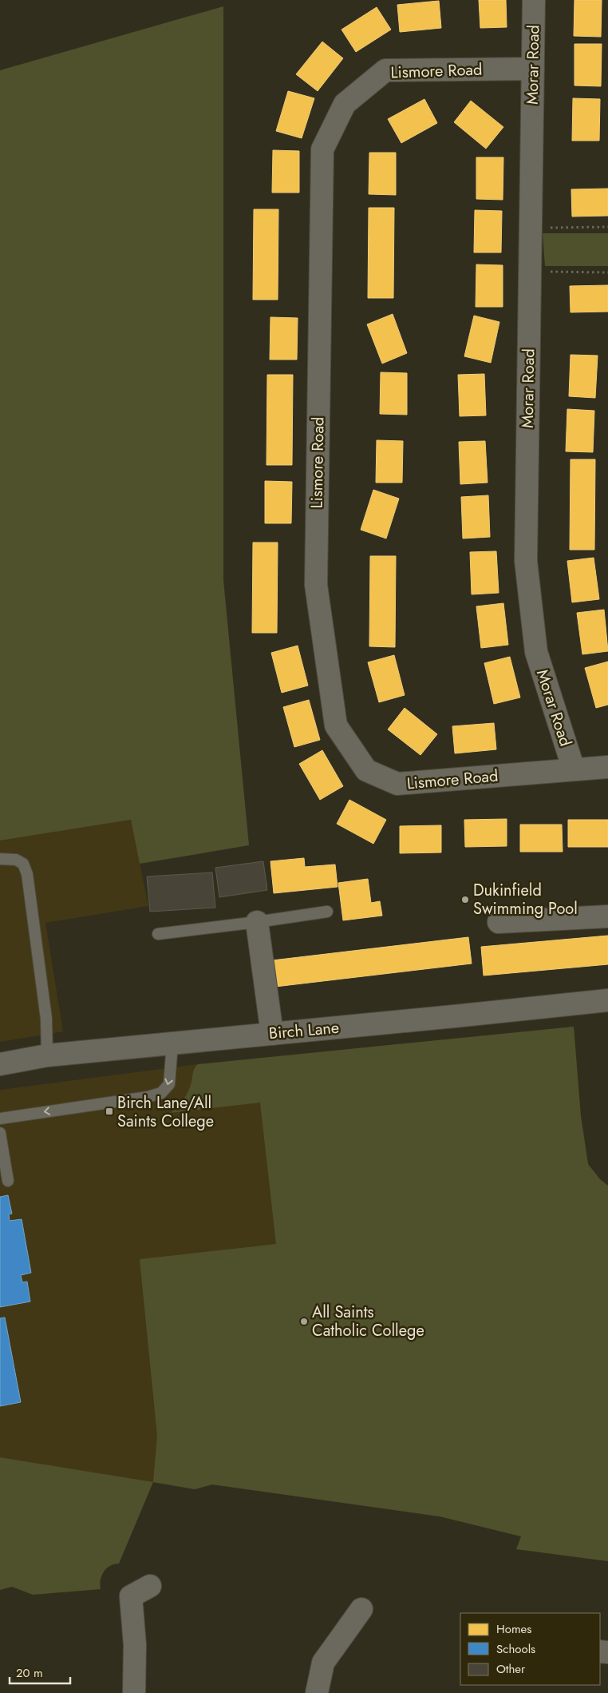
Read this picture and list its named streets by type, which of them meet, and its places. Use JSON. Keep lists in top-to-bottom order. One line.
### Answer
{"streets":{"street":["Morar Road","Lismore Road","Birch Lane"]},"crossings":[["Morar Road","Lismore Road"]],"places":{"other":["Dukinfield Swimming Pool","All Saints Catholic College"],"transit":["Birch Lane/All Saints College"]},"legend":["Homes","Schools","Other"],"scale_bar":"20 m"}
